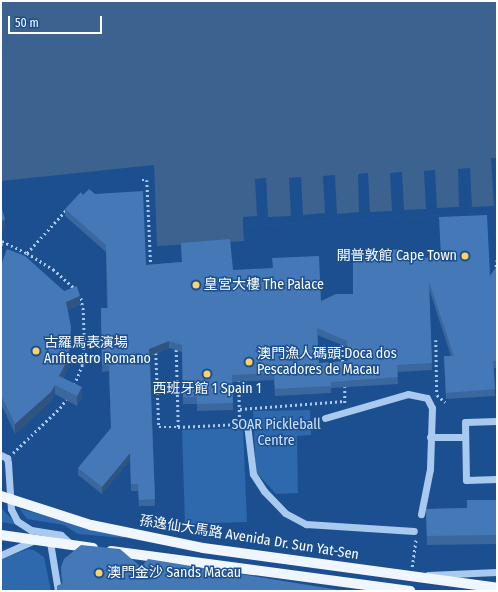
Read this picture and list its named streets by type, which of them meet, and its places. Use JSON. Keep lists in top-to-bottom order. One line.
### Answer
{"streets":{"main road":["孫逸仙大馬路 Avenida Dr. Sun Yat-Sen"]},"parks":["SOAR Pickleball Centre"],"places":["開普敦館 Cape Town","皇宮大樓 The Palace","古羅馬表演場 Anfiteatro Romano","澳門漁人碼頭 Doca dos Pescadores de Macau","西班牙館 1 Spain 1","澳門金沙 Sands Macau"],"scale_bar":"50 m"}
